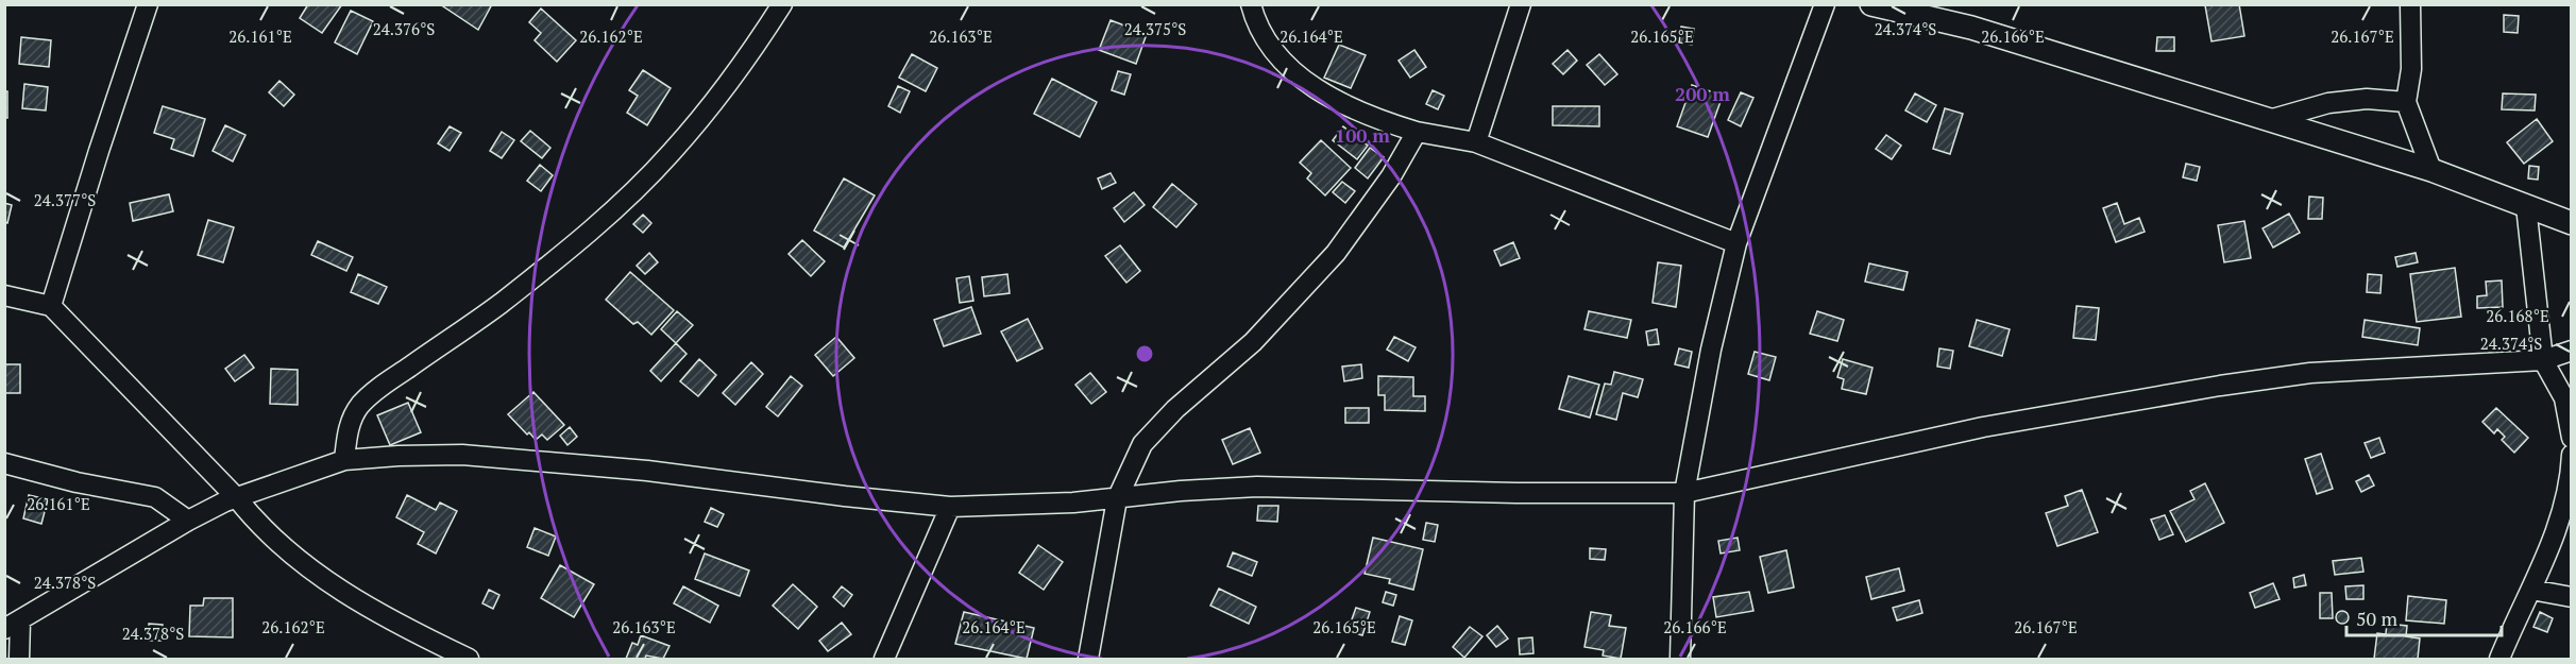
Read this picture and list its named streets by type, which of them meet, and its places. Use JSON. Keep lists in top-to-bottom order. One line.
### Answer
{"scale_bar":"50 m","coordinates":["24.376°S","24.375°S","24.374°S","26.161°E","26.162°E","26.163°E","26.164°E","26.165°E","26.166°E","26.167°E","24.377°S","26.168°E","24.378°S"],"rings":["200 m","100 m"]}
